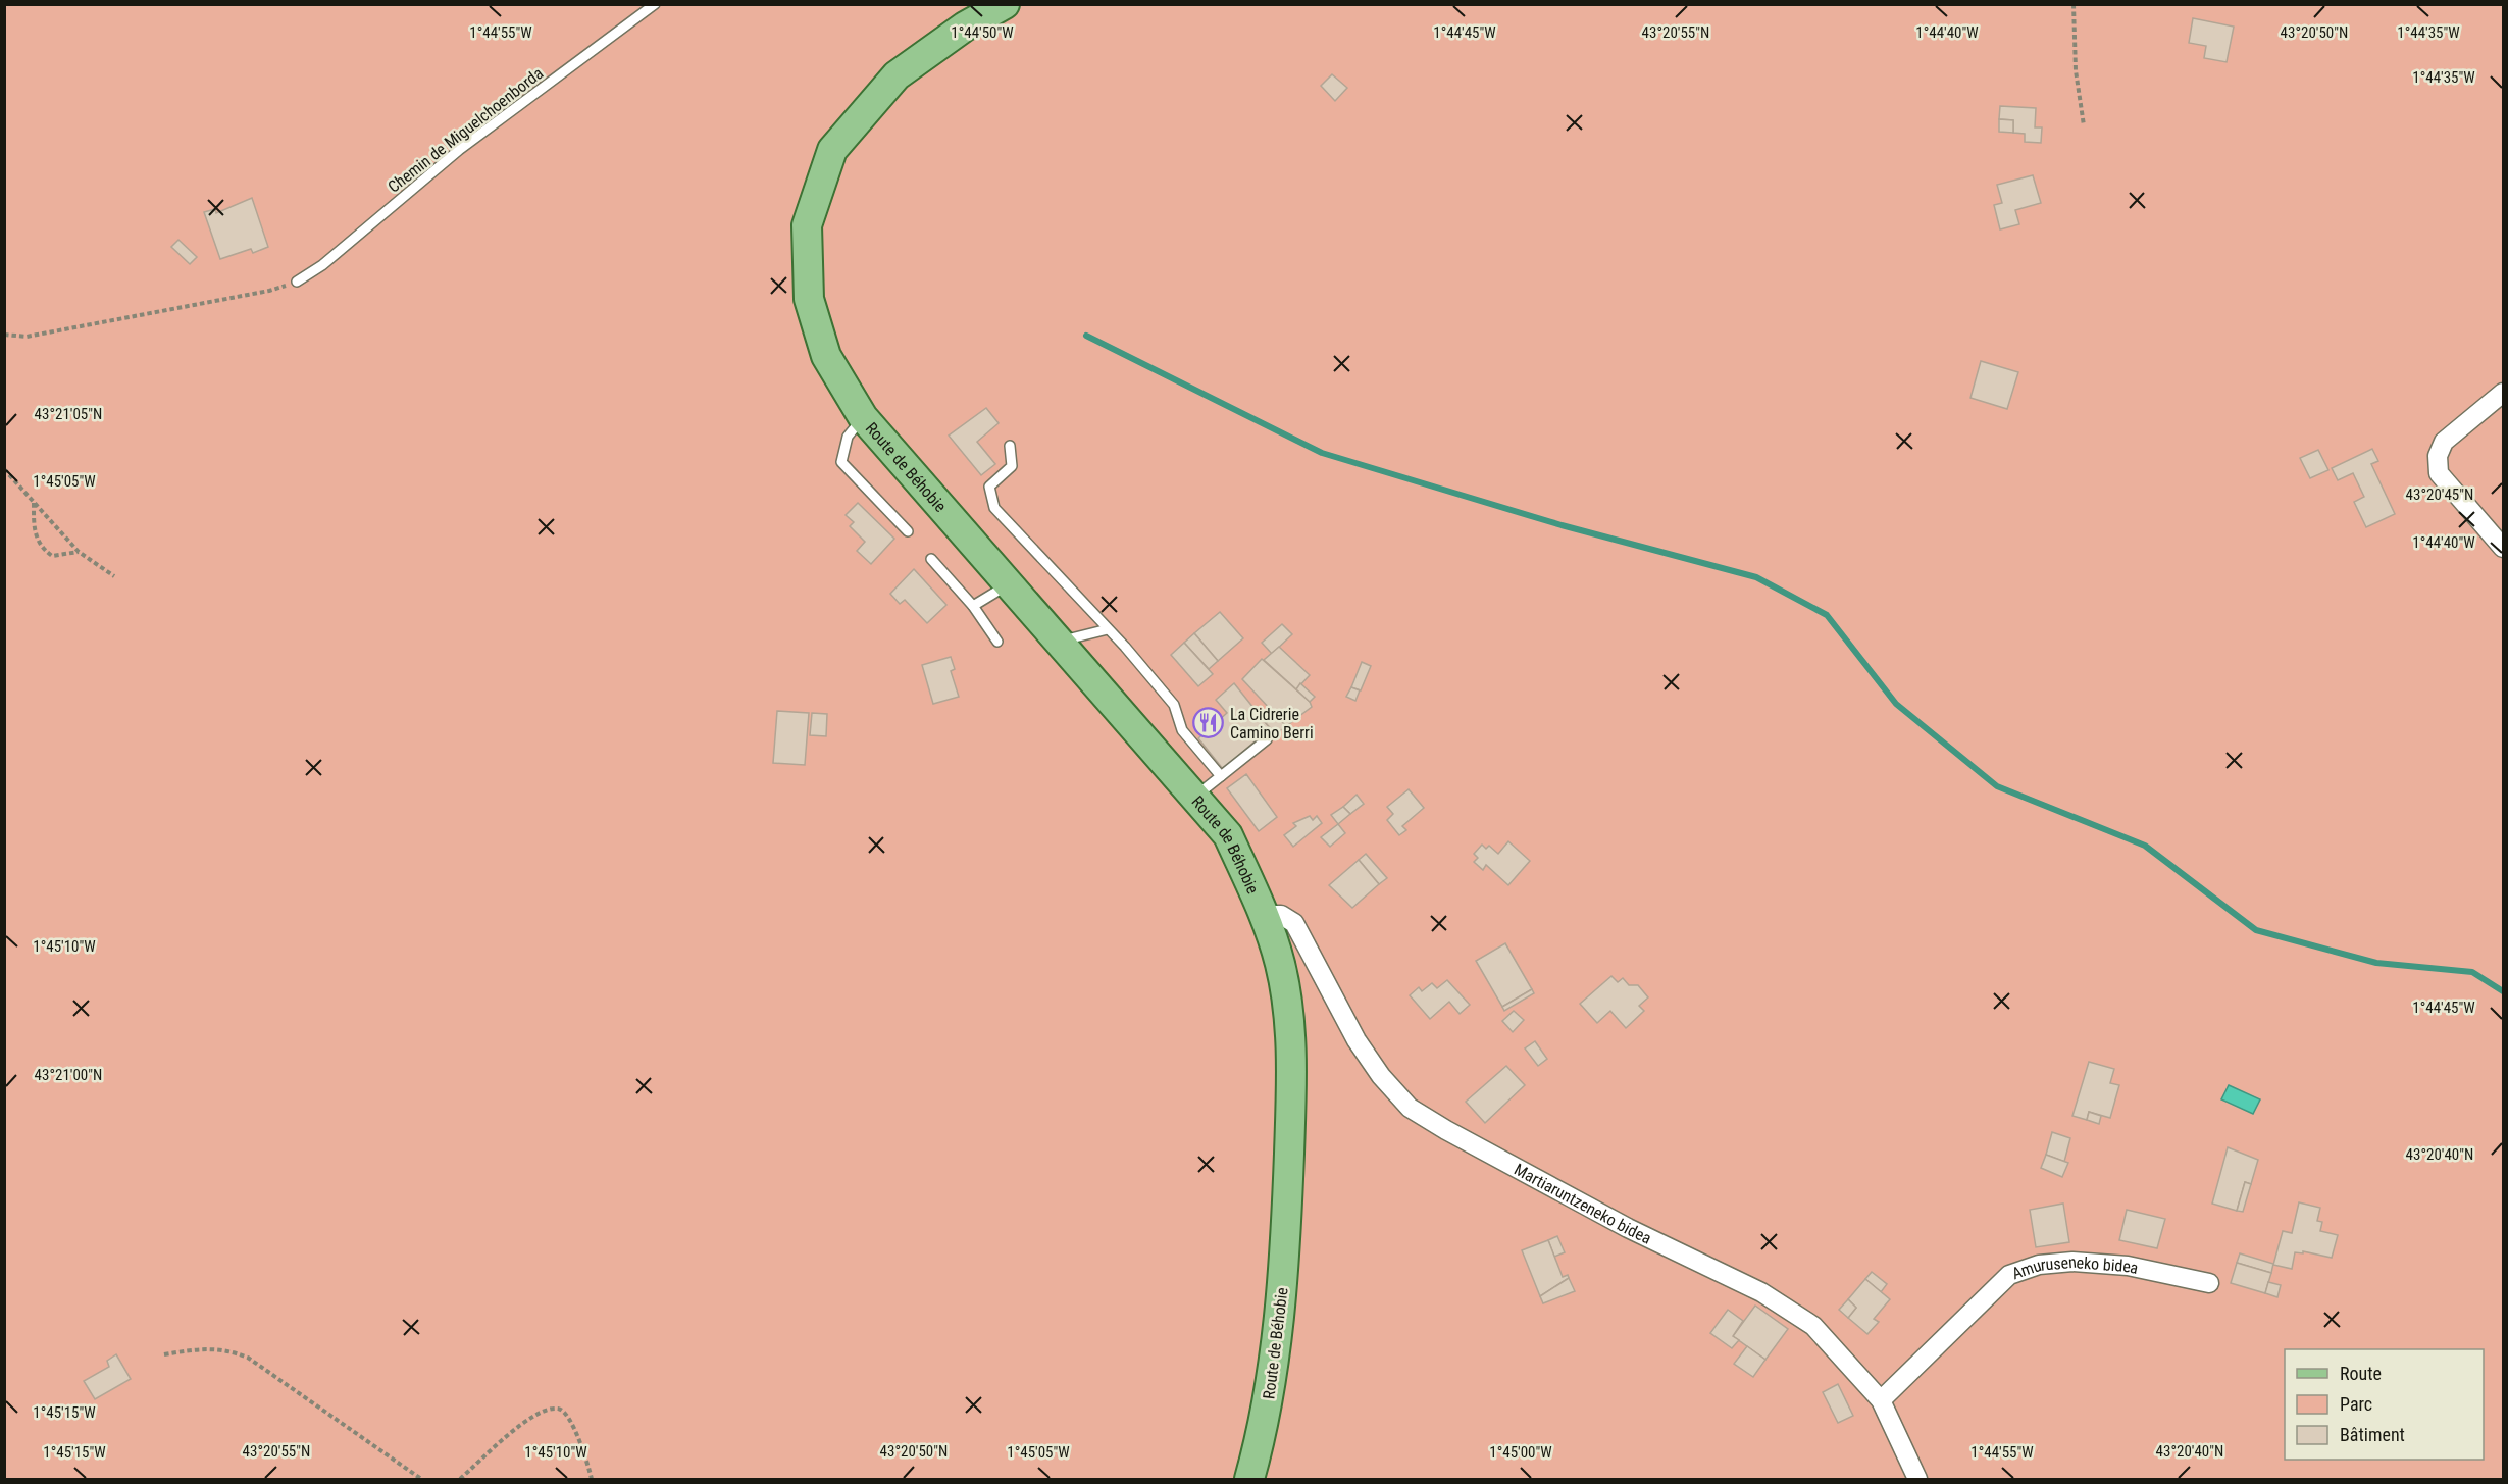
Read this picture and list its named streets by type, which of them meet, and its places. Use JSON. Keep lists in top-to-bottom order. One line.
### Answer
{"streets":{"main road":["Route de Béhobie"],"street":["Martiaruntzeneko bidea","Amuruseneko bidea"],"lane":["Chemin de Miguelchoenborda"]},"crossings":[["Route de Béhobie","Martiaruntzeneko bidea"],["Martiaruntzeneko bidea","Amuruseneko bidea"]],"places":{"restaurant":["La Cidrerie Camino Berri"]},"legend":["Route","Parc","Bâtiment"],"coordinates":["1°44'35\"W","1°44'55\"W","1°44'50\"W","1°44'45\"W","1°44'40\"W","43°20'55\"N","43°20'50\"N","43°21'05\"N","1°45'05\"W","43°20'45\"N","1°45'10\"W","43°21'00\"N","43°20'40\"N","1°45'15\"W","1°45'00\"W"]}
